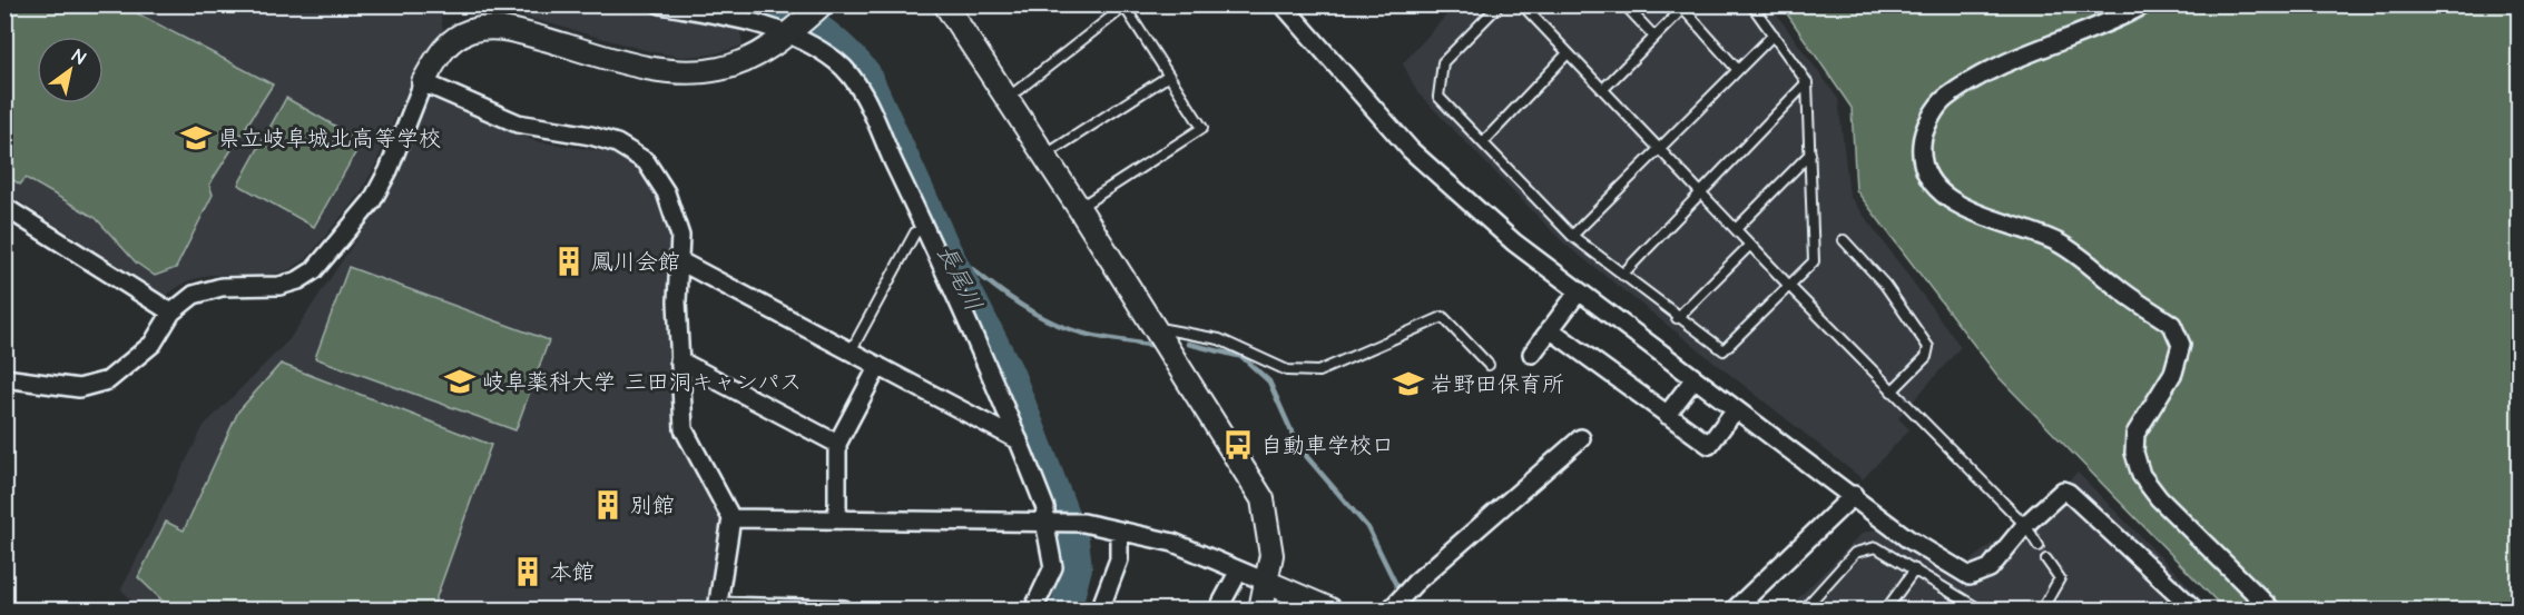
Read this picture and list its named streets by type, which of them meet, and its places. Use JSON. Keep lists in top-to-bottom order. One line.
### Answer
{"water":["長尾川"],"places":{"school or university":["県立岐阜城北高等学校","岐阜薬科大学 三田洞キャンパス","岩野田保育所"],"building":["鳳川会館","別館","本館"],"bus stop":["自動車学校口"]},"north":"top right"}
